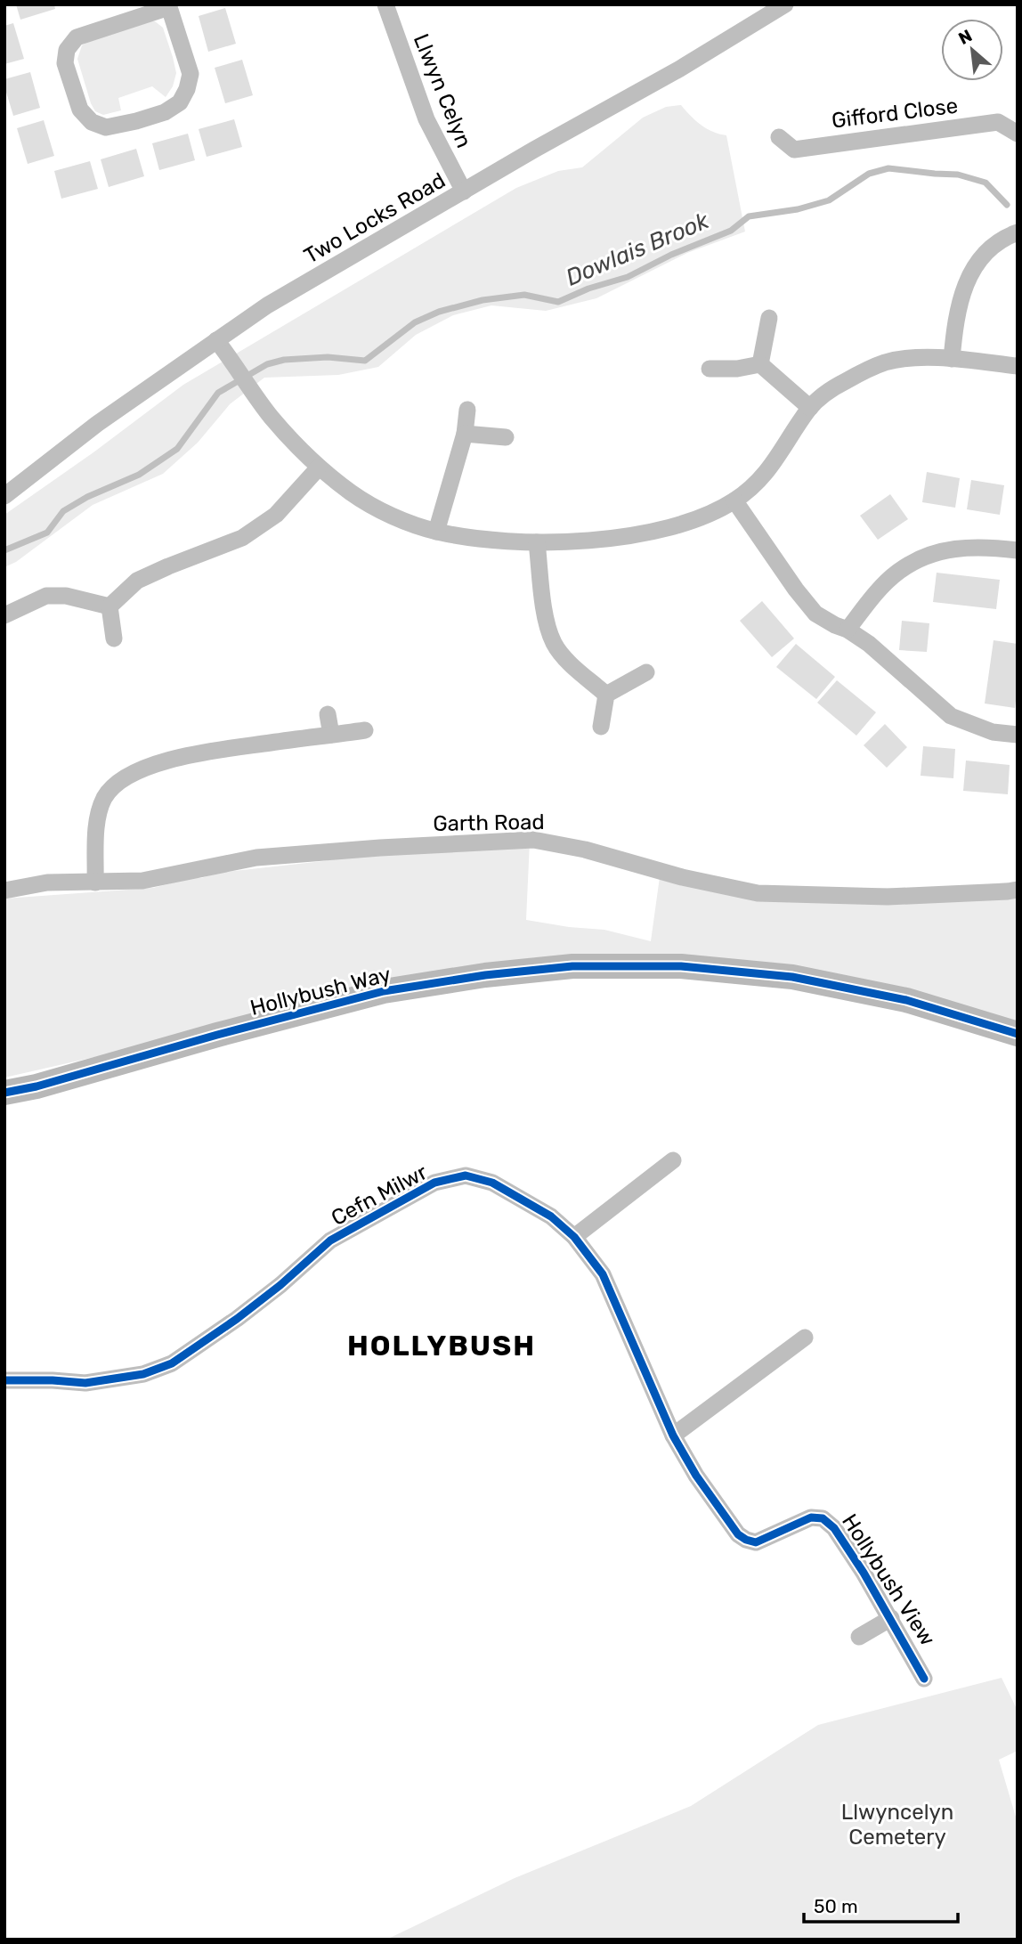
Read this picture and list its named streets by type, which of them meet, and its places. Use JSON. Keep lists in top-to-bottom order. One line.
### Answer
{"streets":{"street":["Llwyn Celyn","Gifford Close","Two Locks Road","Garth Road","Hollybush Way","Cefn Milwr","Hollybush View"]},"crossings":[["Llwyn Celyn","Two Locks Road"],["Cefn Milwr","Hollybush View"]],"districts":["HOLLYBUSH"],"water":["Dowlais Brook"],"parks":["Llwyncelyn Cemetery"],"scale_bar":"50 m","north":"top left"}
